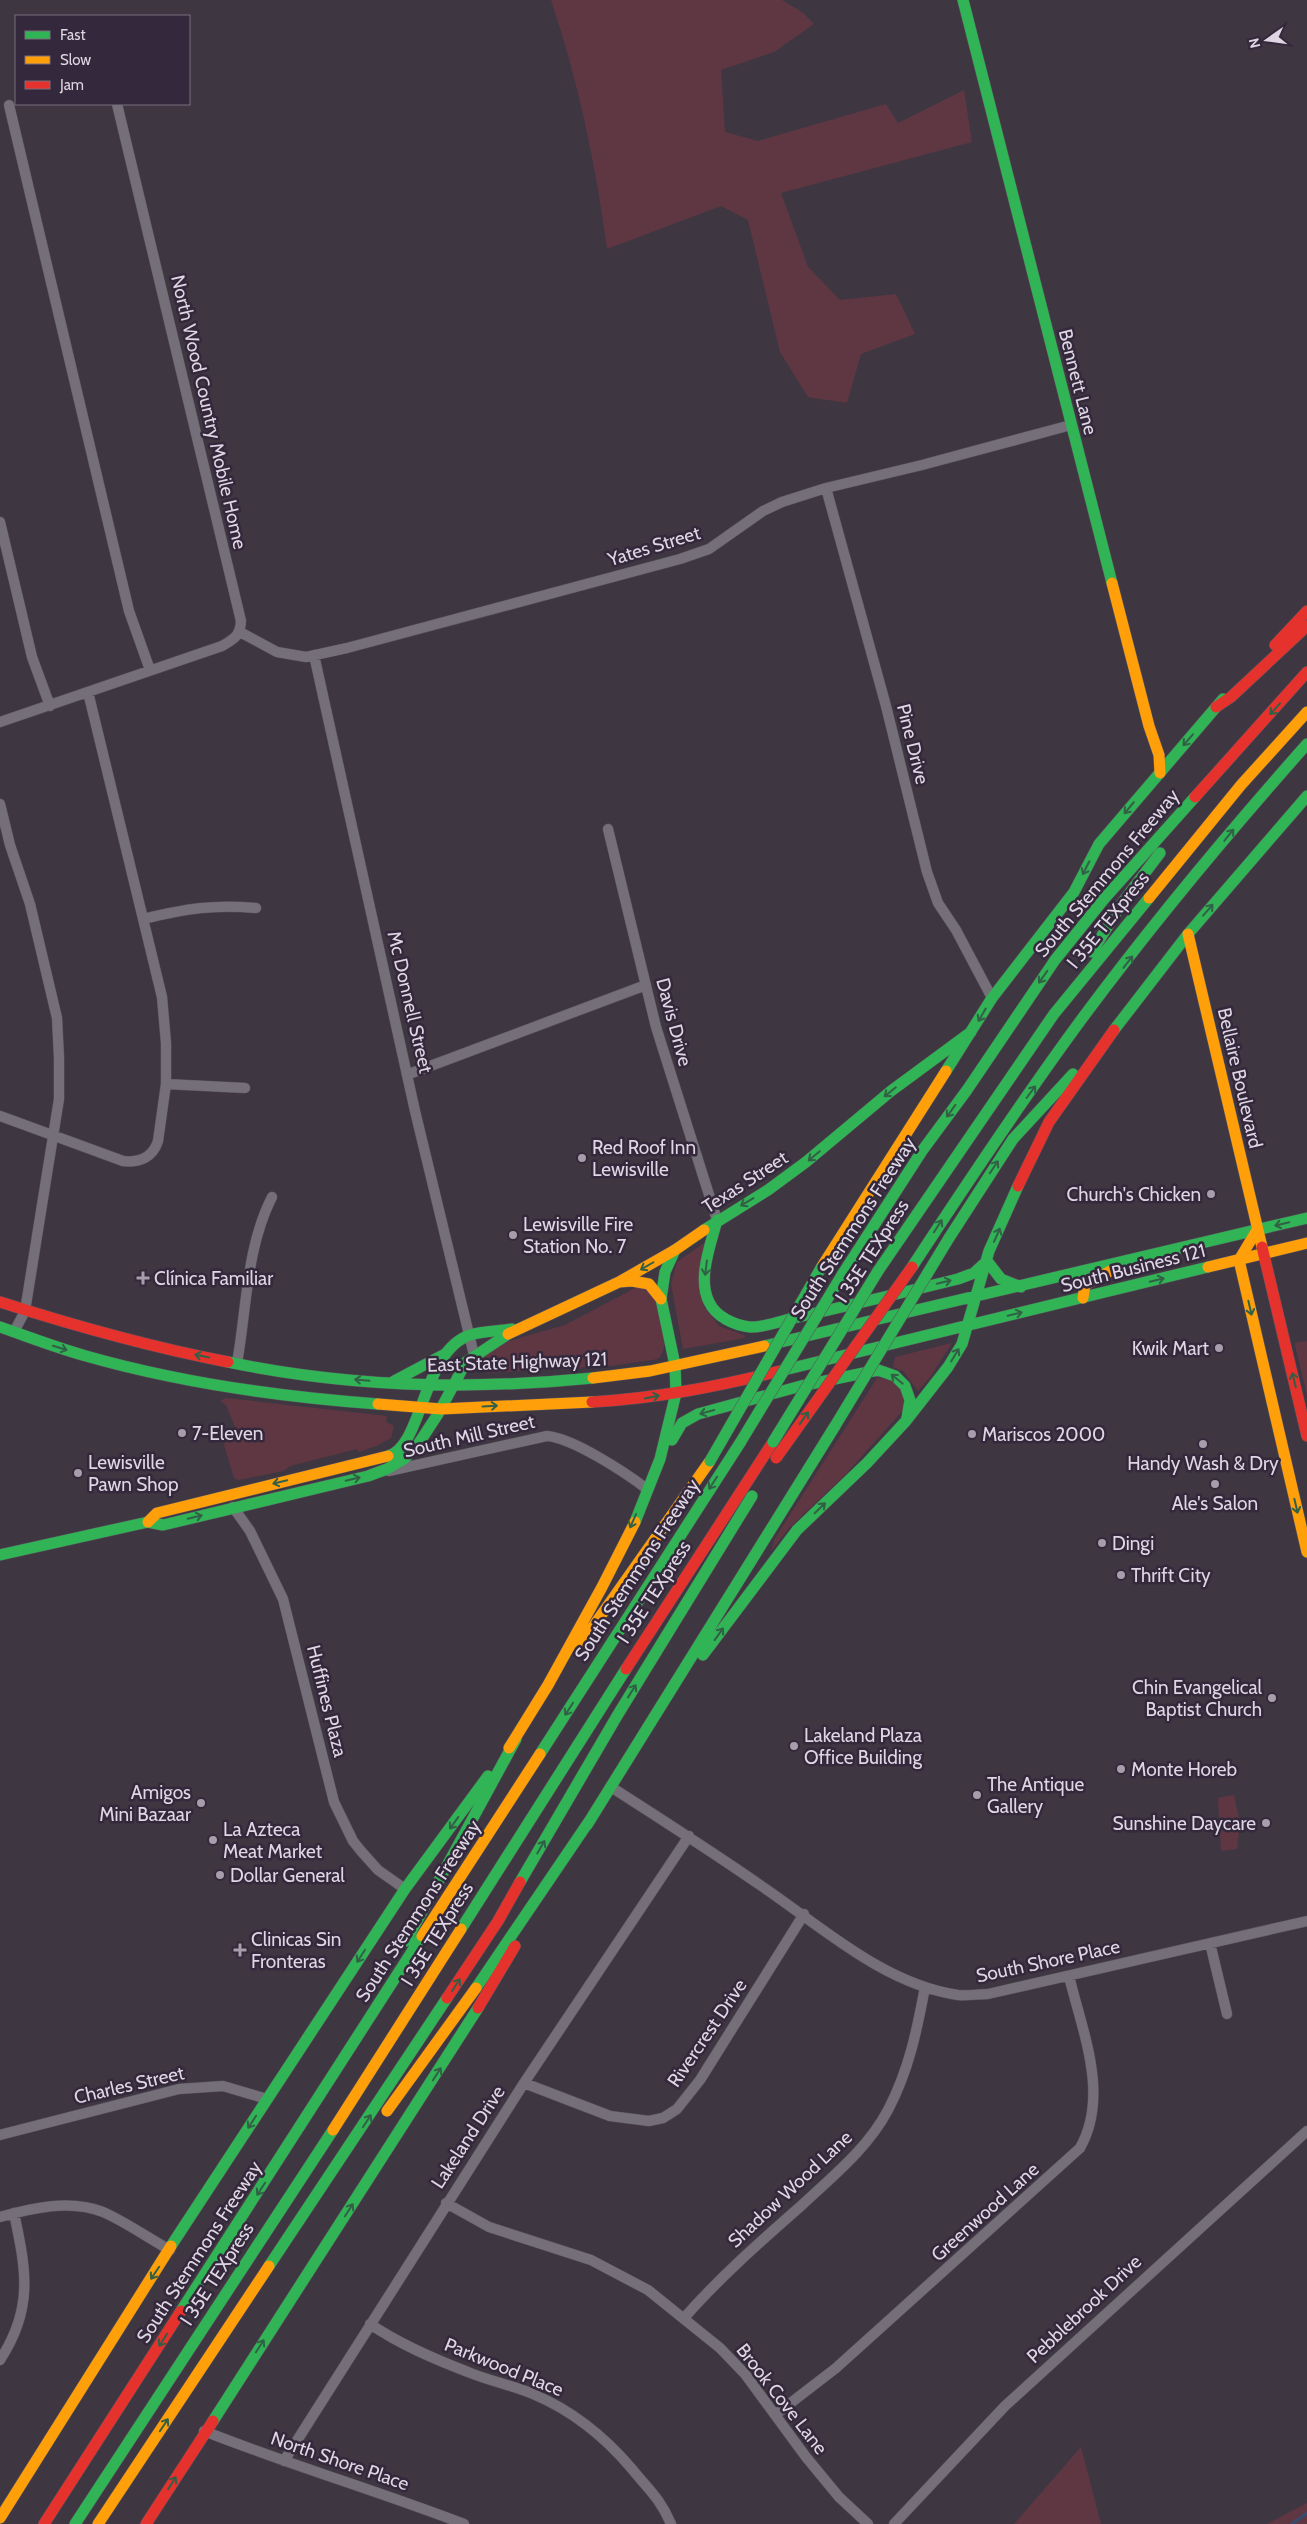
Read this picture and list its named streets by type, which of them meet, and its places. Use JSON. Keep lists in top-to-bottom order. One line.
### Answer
{"streets":{"main road":["Bennett Lane","South Stemmons Freeway","I 35E TEXpress","Bellaire Boulevard","Texas Street","South Business 121","East State Highway 121","South Mill Street"],"street":["North Wood Country Mobile Home","Yates Street","Pine Drive","Mc Donnell Street","Davis Drive","Huffines Plaza","South Shore Place","Rivercrest Drive","Charles Street","Lakeland Drive","Shadow Wood Lane","Greenwood Lane","Pebblebrook Drive","Parkwood Place","Brook Cove Lane","North Shore Place"]},"crossings":[["Bennett Lane","Yates Street"],["Bennett Lane","South Stemmons Freeway"],["North Wood Country Mobile Home","Yates Street"],["Yates Street","Pine Drive"],["Yates Street","Mc Donnell Street"],["Pine Drive","South Stemmons Freeway"],["South Stemmons Freeway","Texas Street"],["South Stemmons Freeway","East State Highway 121"],["South Stemmons Freeway","South Mill Street"],["South Stemmons Freeway","Huffines Plaza"],["South Stemmons Freeway","Charles Street"],["Mc Donnell Street","Texas Street"],["Davis Drive","Texas Street"],["Bellaire Boulevard","South Business 121"],["Texas Street","East State Highway 121"],["Texas Street","South Mill Street"],["South Business 121","East State Highway 121"],["East State Highway 121","South Mill Street"],["South Mill Street","Huffines Plaza"],["South Shore Place","Rivercrest Drive"],["South Shore Place","Lakeland Drive"],["South Shore Place","Shadow Wood Lane"],["South Shore Place","Greenwood Lane"],["Rivercrest Drive","Lakeland Drive"],["Lakeland Drive","Parkwood Place"],["Lakeland Drive","Brook Cove Lane"],["Lakeland Drive","North Shore Place"],["Shadow Wood Lane","Brook Cove Lane"],["Greenwood Lane","Brook Cove Lane"]],"one_way":["Texas Street"],"places":{"other":["Red Roof Inn Lewisville","Church's Chicken","Lewisville Fire Station No. 7","Kwik Mart","7-Eleven","Mariscos 2000","Handy Wash & Dry","Lewisville Pawn Shop","Ale's Salon","Dingi","Thrift City","Chin Evangelical Baptist Church","Lakeland Plaza Office Building","Monte Horeb","The Antique Gallery","Amigos Mini Bazaar","Sunshine Daycare","La Azteca Meat Market","Dollar General"],"health":["Clínica Familiar","Clinicas Sin Fronteras"]},"legend":["Fast","Slow","Jam"],"north":"left"}
